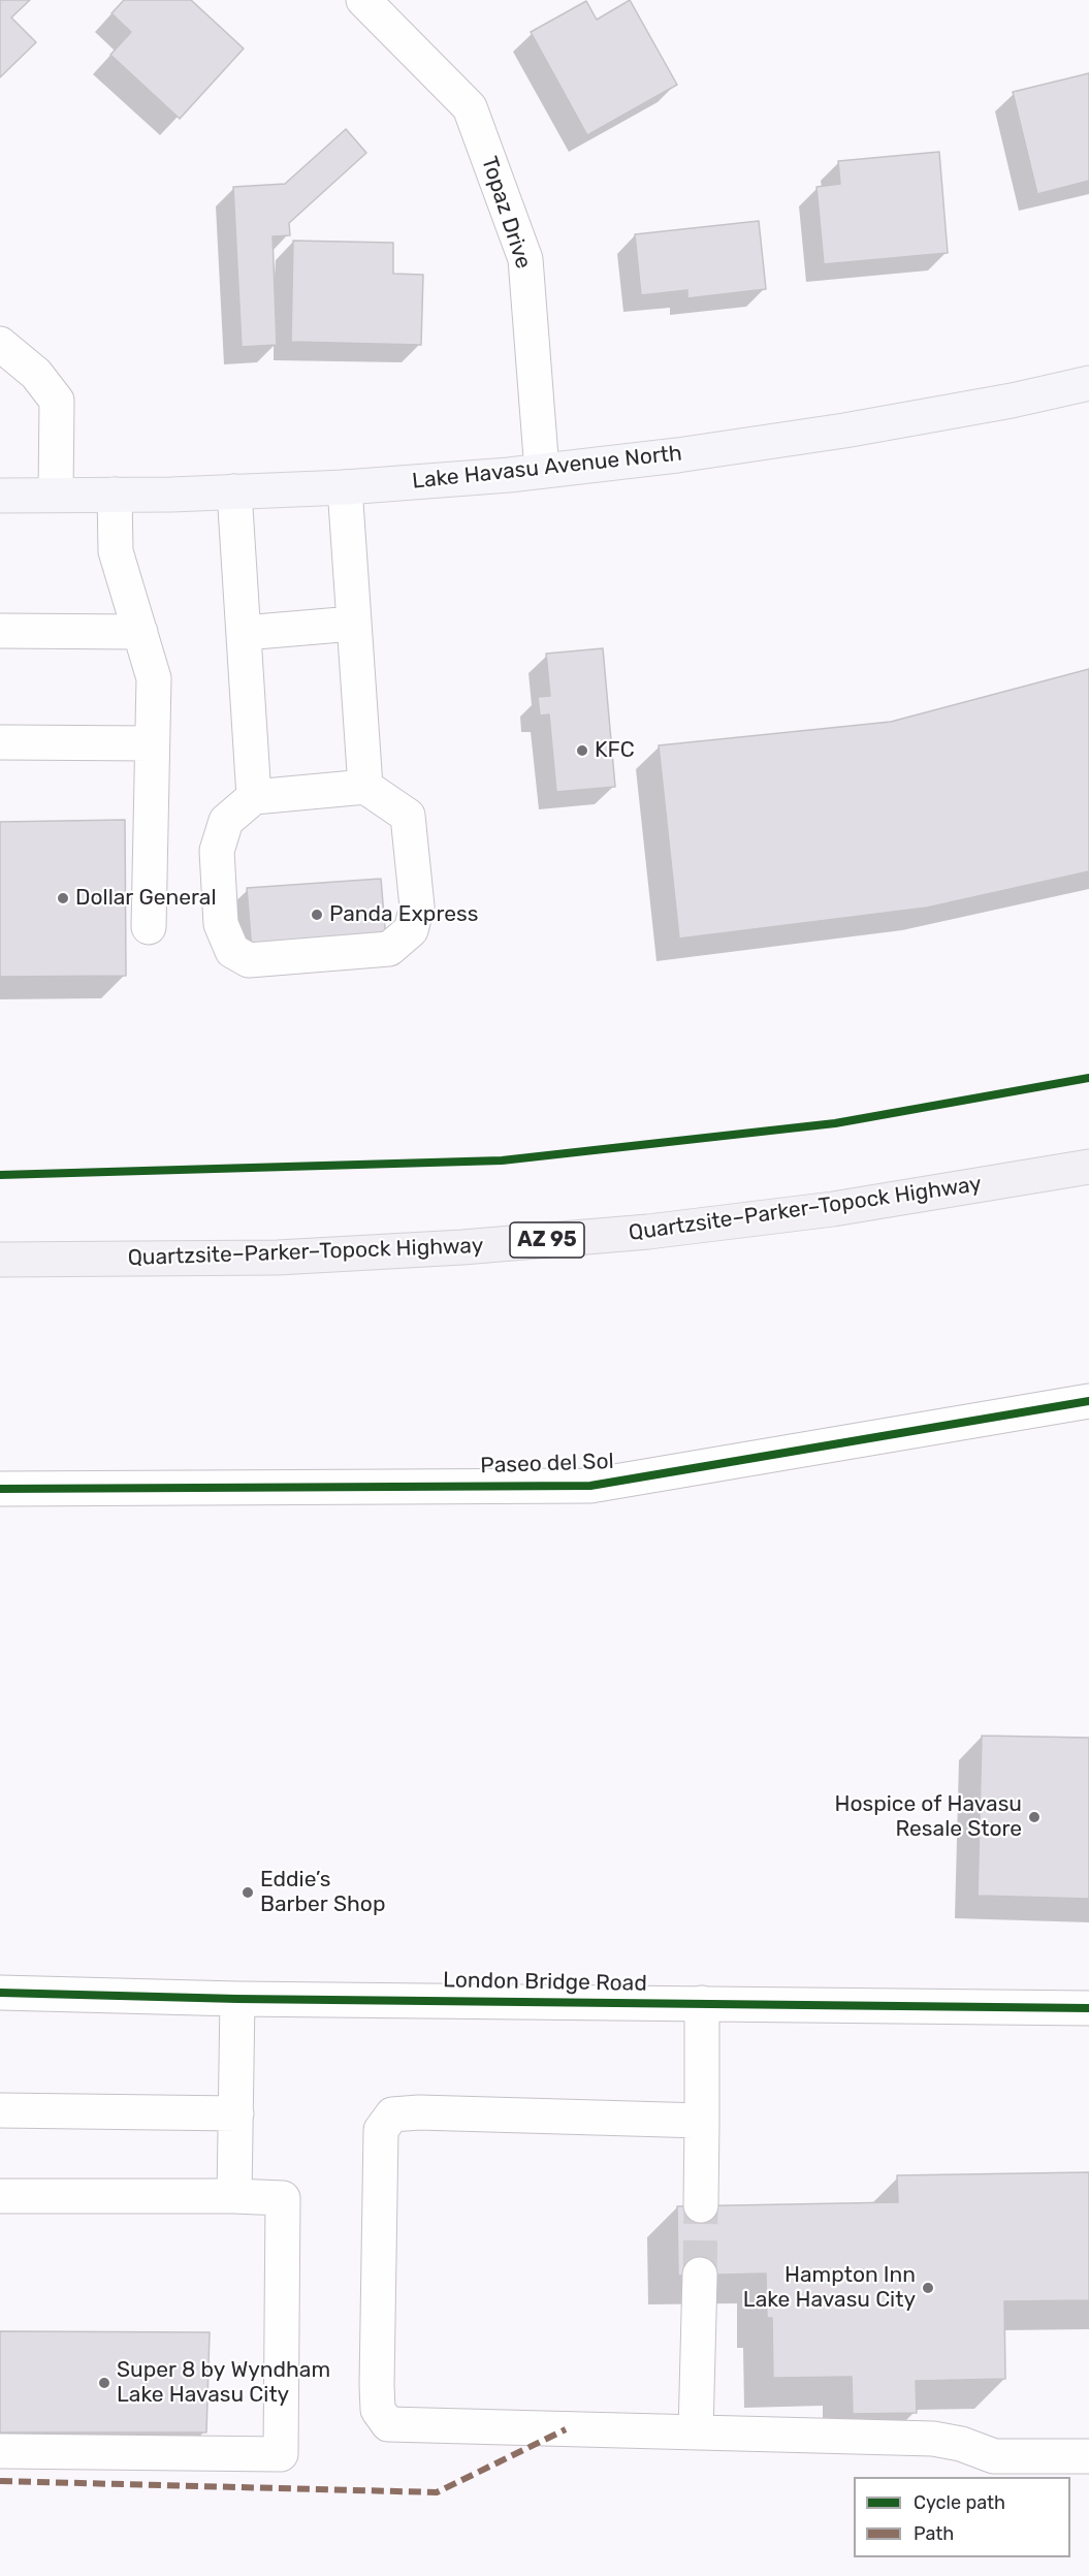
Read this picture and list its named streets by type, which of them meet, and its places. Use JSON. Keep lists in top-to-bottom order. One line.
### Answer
{"streets":{"highway":["Quartzsite–Parker–Topock Highway","AZ 95"],"main road":["Lake Havasu Avenue North"],"street":["Topaz Drive","Paseo del Sol","London Bridge Road"]},"crossings":[["Topaz Drive","Lake Havasu Avenue North"]],"places":["KFC","Dollar General","Panda Express","Hospice of Havasu Resale Store","Eddie’s Barber Shop","Hampton Inn Lake Havasu City","Super 8 by Wyndham Lake Havasu City"],"legend":["Cycle path","Path"]}
